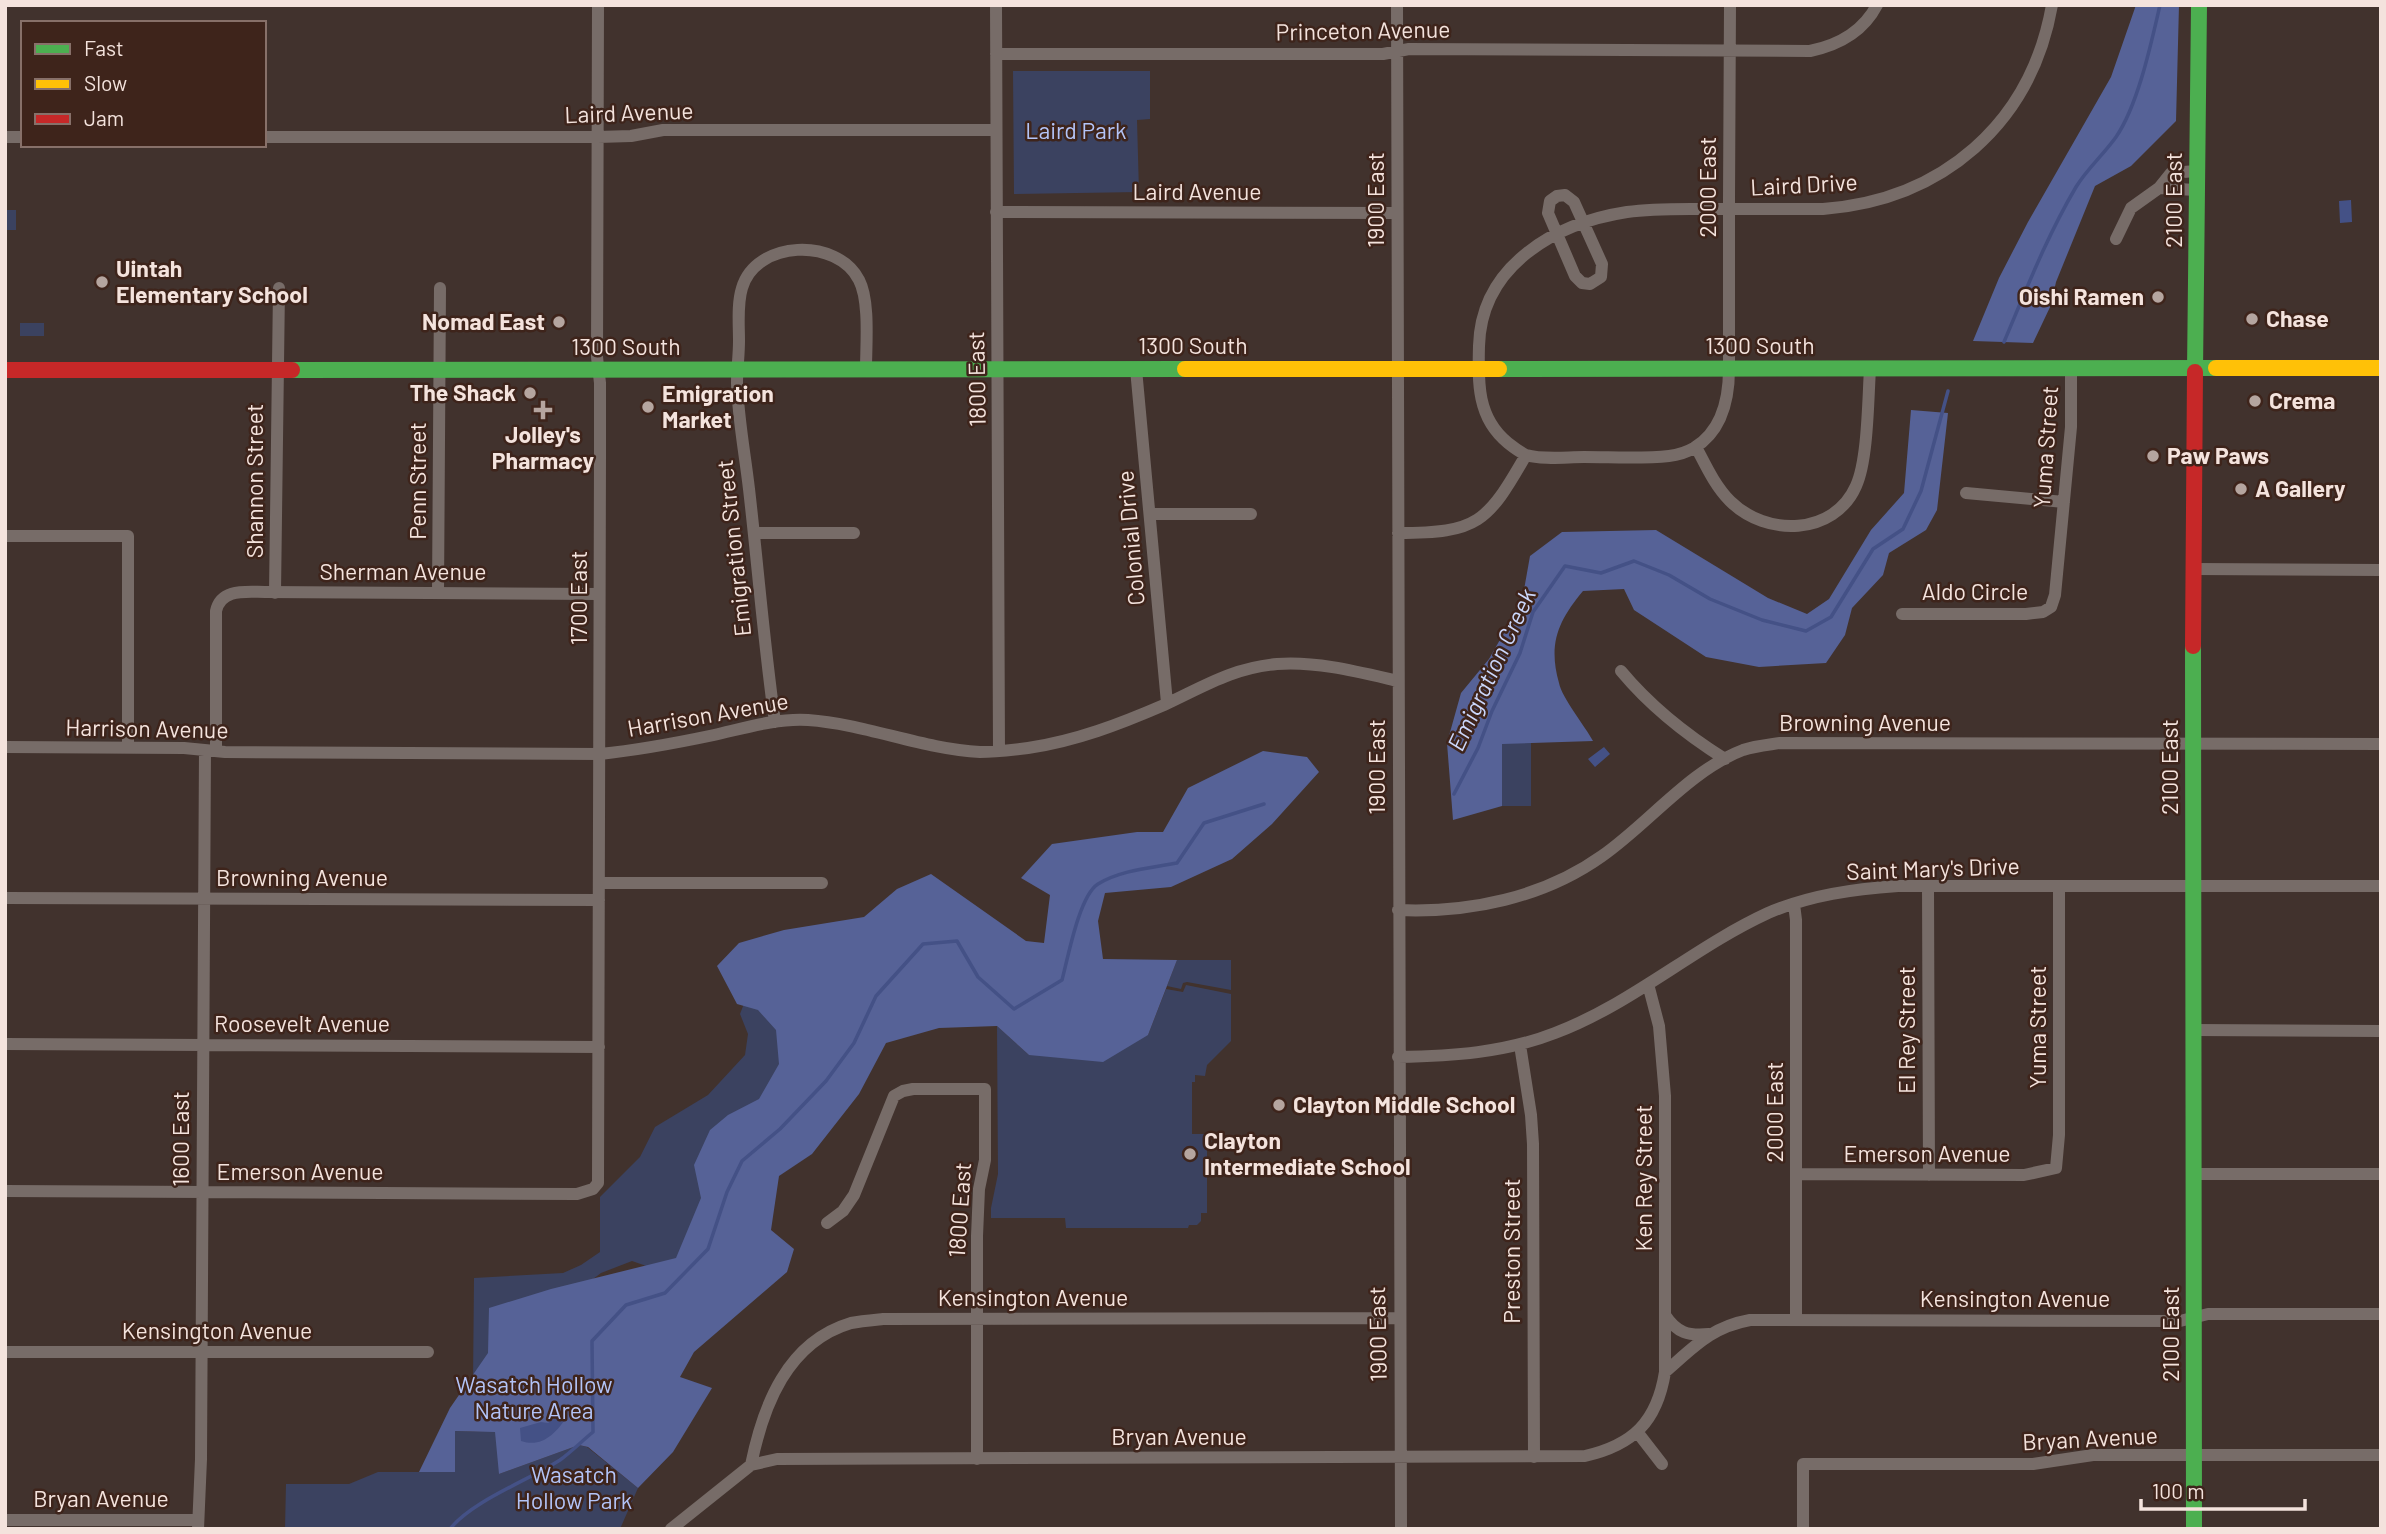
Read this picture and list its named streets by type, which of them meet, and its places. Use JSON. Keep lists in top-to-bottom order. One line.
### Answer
{"streets":{"street":["Princeton Avenue","Laird Avenue","Laird Drive","2000 East","1900 East","2100 East","1300 South","1800 East","Yuma Street","Shannon Street","Penn Street","Colonial Drive","Emigration Street","Sherman Avenue","Aldo Circle","1700 East","Harrison Avenue","Browning Avenue","Saint Mary's Drive","Roosevelt Avenue","El Rey Street","1600 East","Emerson Avenue","Ken Rey Street","Preston Street","Kensington Avenue","Bryan Avenue"]},"crossings":[["Princeton Avenue","2000 East"],["Princeton Avenue","1900 East"],["Princeton Avenue","1800 East"],["Laird Avenue","1900 East"],["Laird Avenue","1800 East"],["Laird Avenue","1700 East"],["Laird Drive","2000 East"],["Laird Drive","1300 South"],["2000 East","1300 South"],["2000 East","Saint Mary's Drive"],["2000 East","Emerson Avenue"],["2000 East","Kensington Avenue"],["1900 East","1300 South"],["1900 East","Harrison Avenue"],["1900 East","Browning Avenue"],["1900 East","Saint Mary's Drive"],["1900 East","Kensington Avenue"],["1900 East","Bryan Avenue"],["2100 East","1300 South"],["2100 East","Browning Avenue"],["2100 East","Saint Mary's Drive"],["2100 East","Kensington Avenue"],["2100 East","Bryan Avenue"],["1300 South","1800 East"],["1300 South","Yuma Street"],["1300 South","Shannon Street"],["1300 South","Penn Street"],["1300 South","Colonial Drive"],["1300 South","Emigration Street"],["1300 South","1700 East"],["1800 East","Harrison Avenue"],["1800 East","Kensington Avenue"],["1800 East","Bryan Avenue"],["Yuma Street","Aldo Circle"],["Yuma Street","Saint Mary's Drive"],["Yuma Street","Emerson Avenue"],["Shannon Street","Sherman Avenue"],["Penn Street","Sherman Avenue"],["Colonial Drive","Harrison Avenue"],["Emigration Street","Harrison Avenue"],["Sherman Avenue","1700 East"],["Sherman Avenue","1600 East"],["1700 East","Harrison Avenue"],["1700 East","Browning Avenue"],["1700 East","Roosevelt Avenue"],["1700 East","Emerson Avenue"],["Harrison Avenue","1600 East"],["Browning Avenue","1600 East"],["Saint Mary's Drive","El Rey Street"],["Saint Mary's Drive","Ken Rey Street"],["Saint Mary's Drive","Preston Street"],["Roosevelt Avenue","1600 East"],["El Rey Street","Emerson Avenue"],["1600 East","Emerson Avenue"],["1600 East","Kensington Avenue"],["1600 East","Bryan Avenue"],["Ken Rey Street","Kensington Avenue"],["Ken Rey Street","Bryan Avenue"],["Preston Street","Bryan Avenue"],["Kensington Avenue","Bryan Avenue"]],"water":["Emigration Creek"],"parks":["Laird Park","Wasatch Hollow Nature Area","Wasatch Hollow Park"],"places":{"other":["Uintah Elementary School","Oishi Ramen","Chase","Nomad East","The Shack","Crema","Emigration Market","Paw Paws","A Gallery","Clayton Middle School","Clayton Intermediate School"],"health":["Jolley's Pharmacy"]},"legend":["Fast","Slow","Jam"],"scale_bar":"100 m"}
